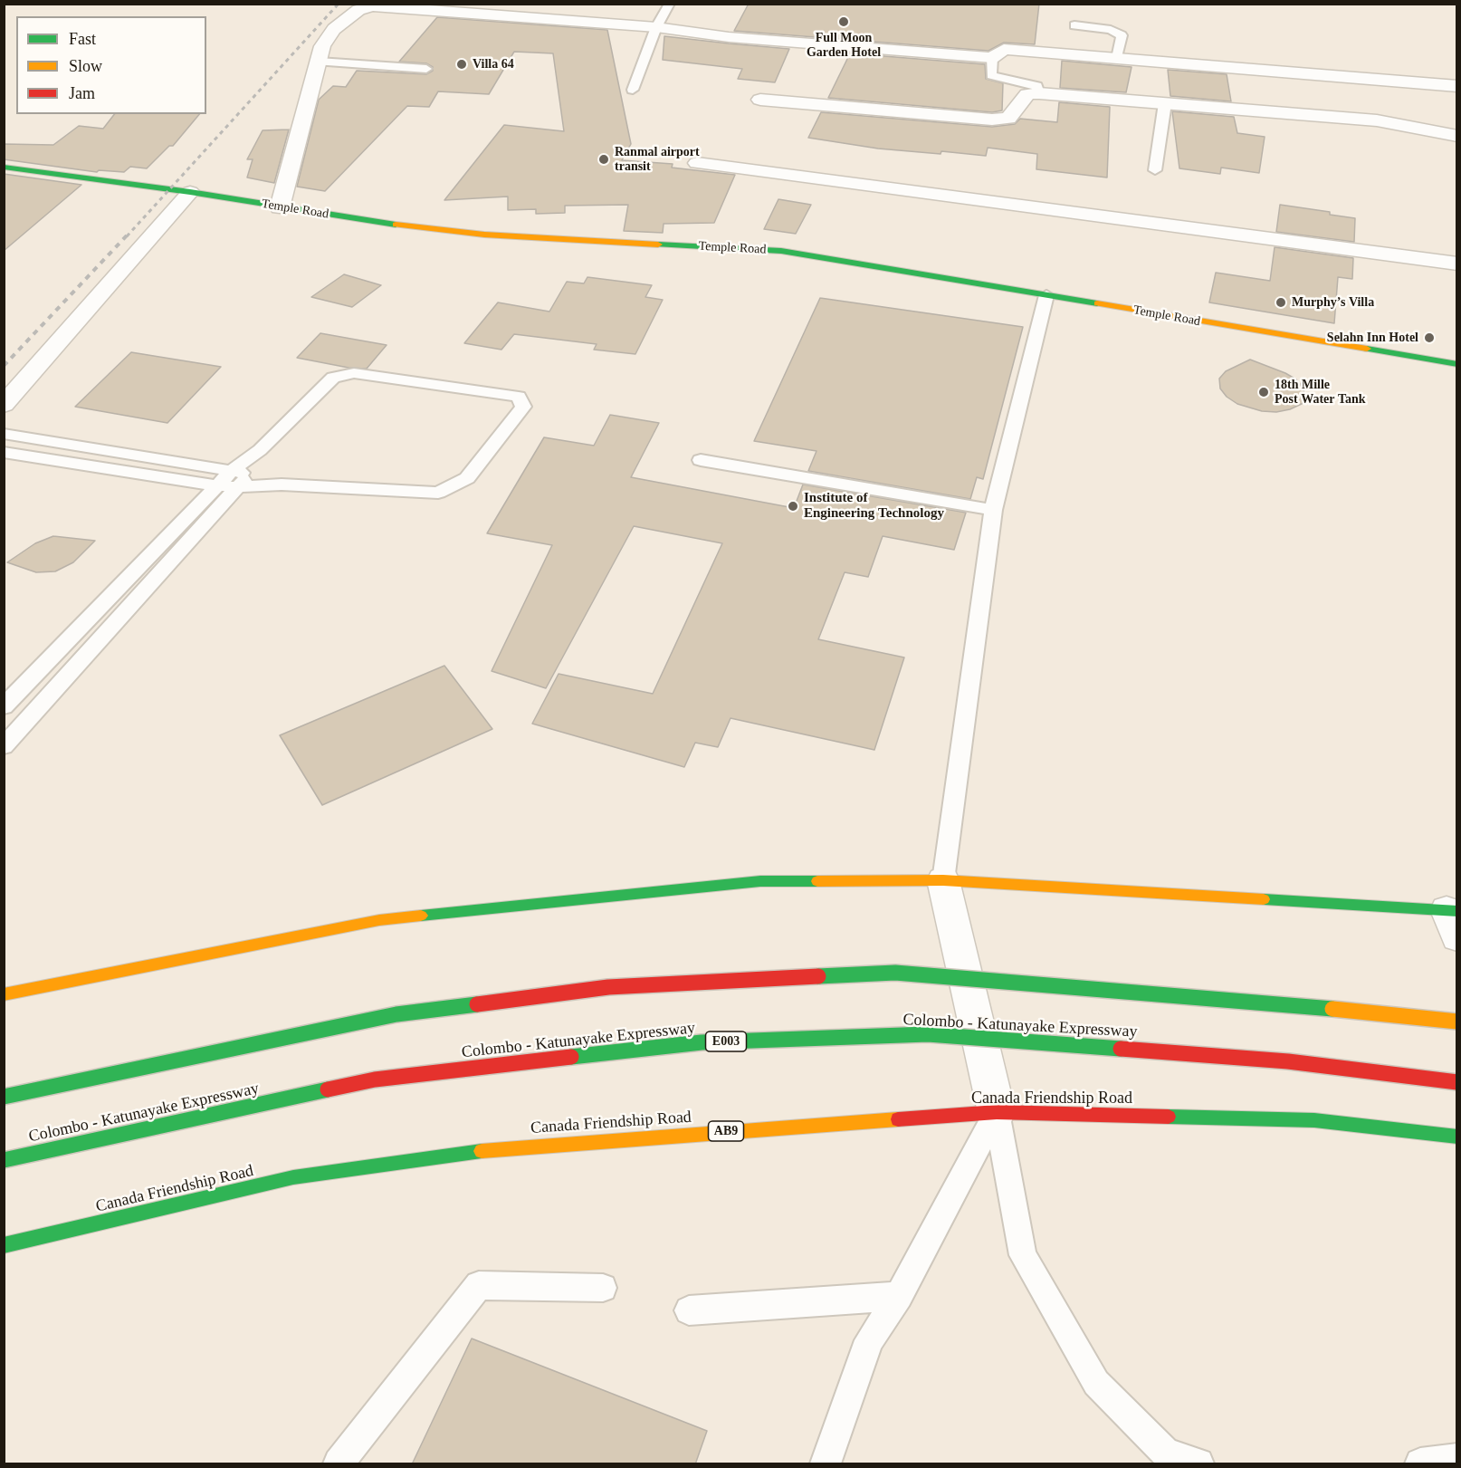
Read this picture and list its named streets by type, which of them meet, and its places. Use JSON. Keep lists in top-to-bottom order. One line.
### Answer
{"streets":{"main road":["Temple Road","Colombo - Katunayake Expressway","E003","Canada Friendship Road","AB9"]},"places":["Full Moon Garden Hotel","Villa 64","Ranmal airport transit","Murphy’s Villa","Selahn Inn Hotel","18th Mille Post Water Tank","Institute of Engineering Technology"],"legend":["Fast","Slow","Jam"]}
